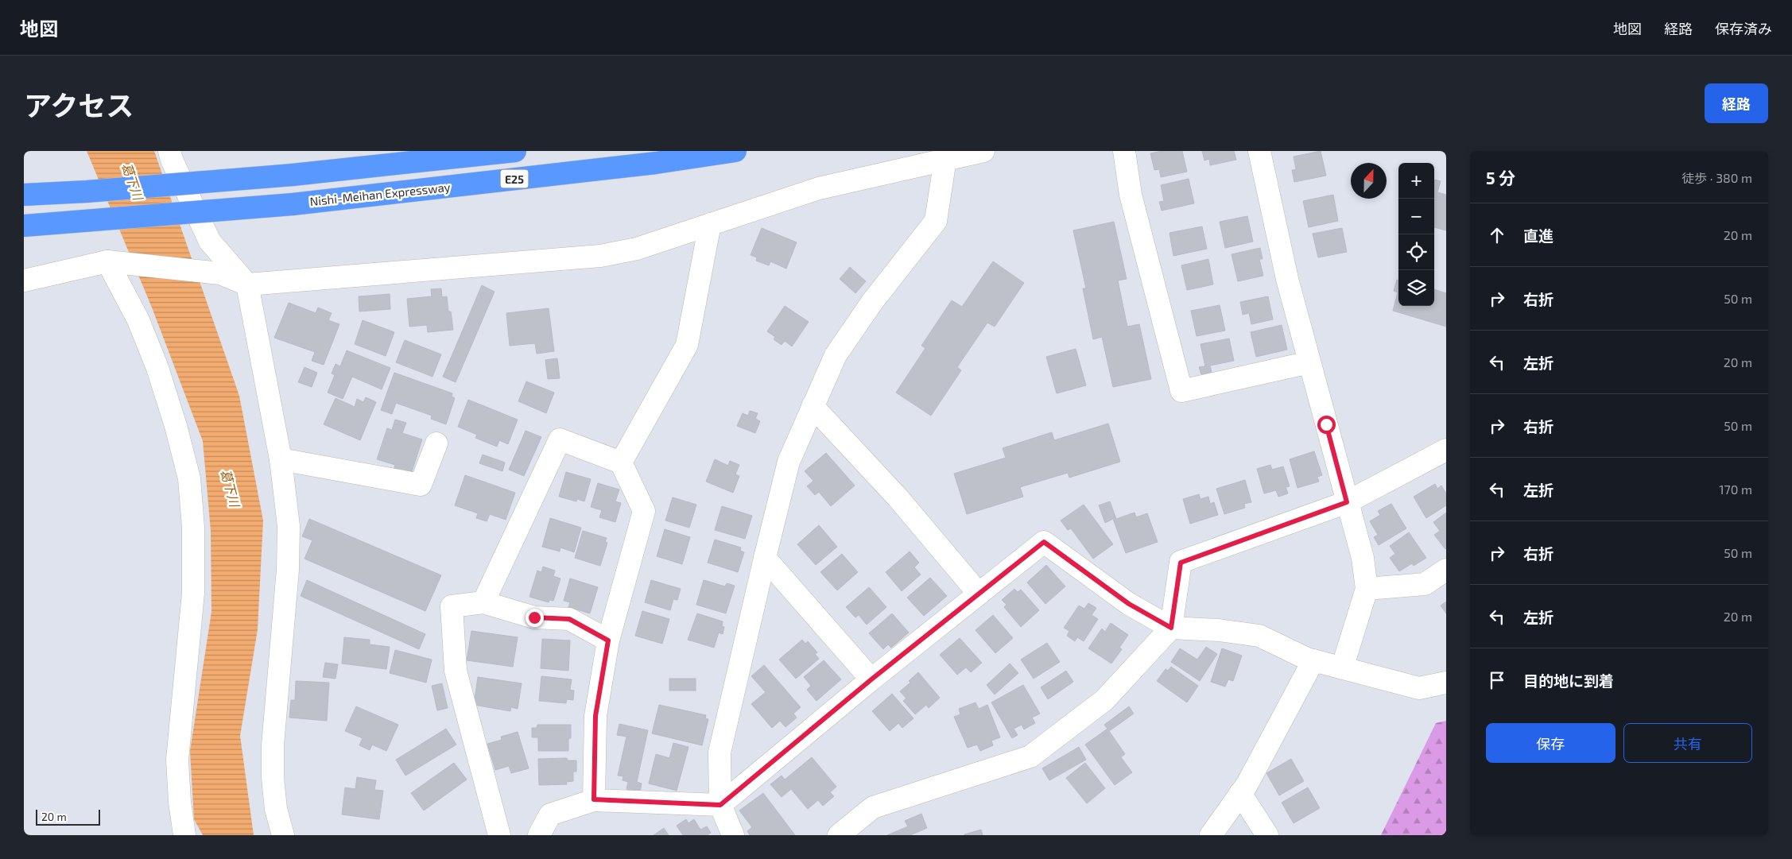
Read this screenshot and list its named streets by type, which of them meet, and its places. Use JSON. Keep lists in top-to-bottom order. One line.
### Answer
{"streets":{"highway":["E25","Nishi-Meihan Expressway"]},"water":["葛下川"],"scale_bar":"20 m","north":"top","page":{"header":"地図","nav":["地図","経路","保存済み"],"title":"アクセス","buttons":["経路",["保存","共有"]],"heading":["5 分","徒歩 · 380 m"],"map_buttons":["+","−"],"list":[["直進","20 m"],["右折","50 m"],["左折","20 m"],["右折","50 m"],["左折","170 m"],["右折","50 m"],["左折","20 m"],"目的地に到着"],"scale":"20 m"}}
